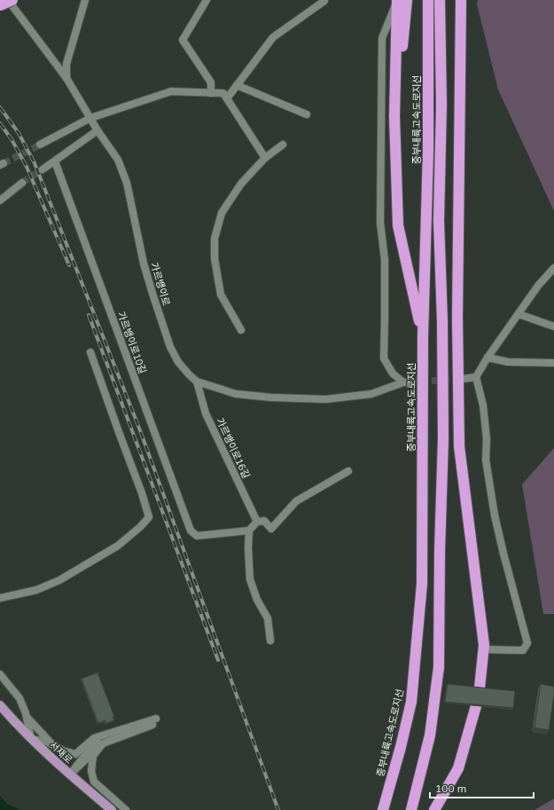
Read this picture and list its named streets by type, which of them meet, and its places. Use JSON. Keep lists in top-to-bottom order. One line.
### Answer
{"streets":{"highway":["중부내륙고속도로지선"],"main road":["서재로"],"street":["가르뱅이로","가르뱅이로10길","가르뱅이로16길"]},"crossings":[["가르뱅이로","가르뱅이로16길"]],"scale_bar":"100 m"}
